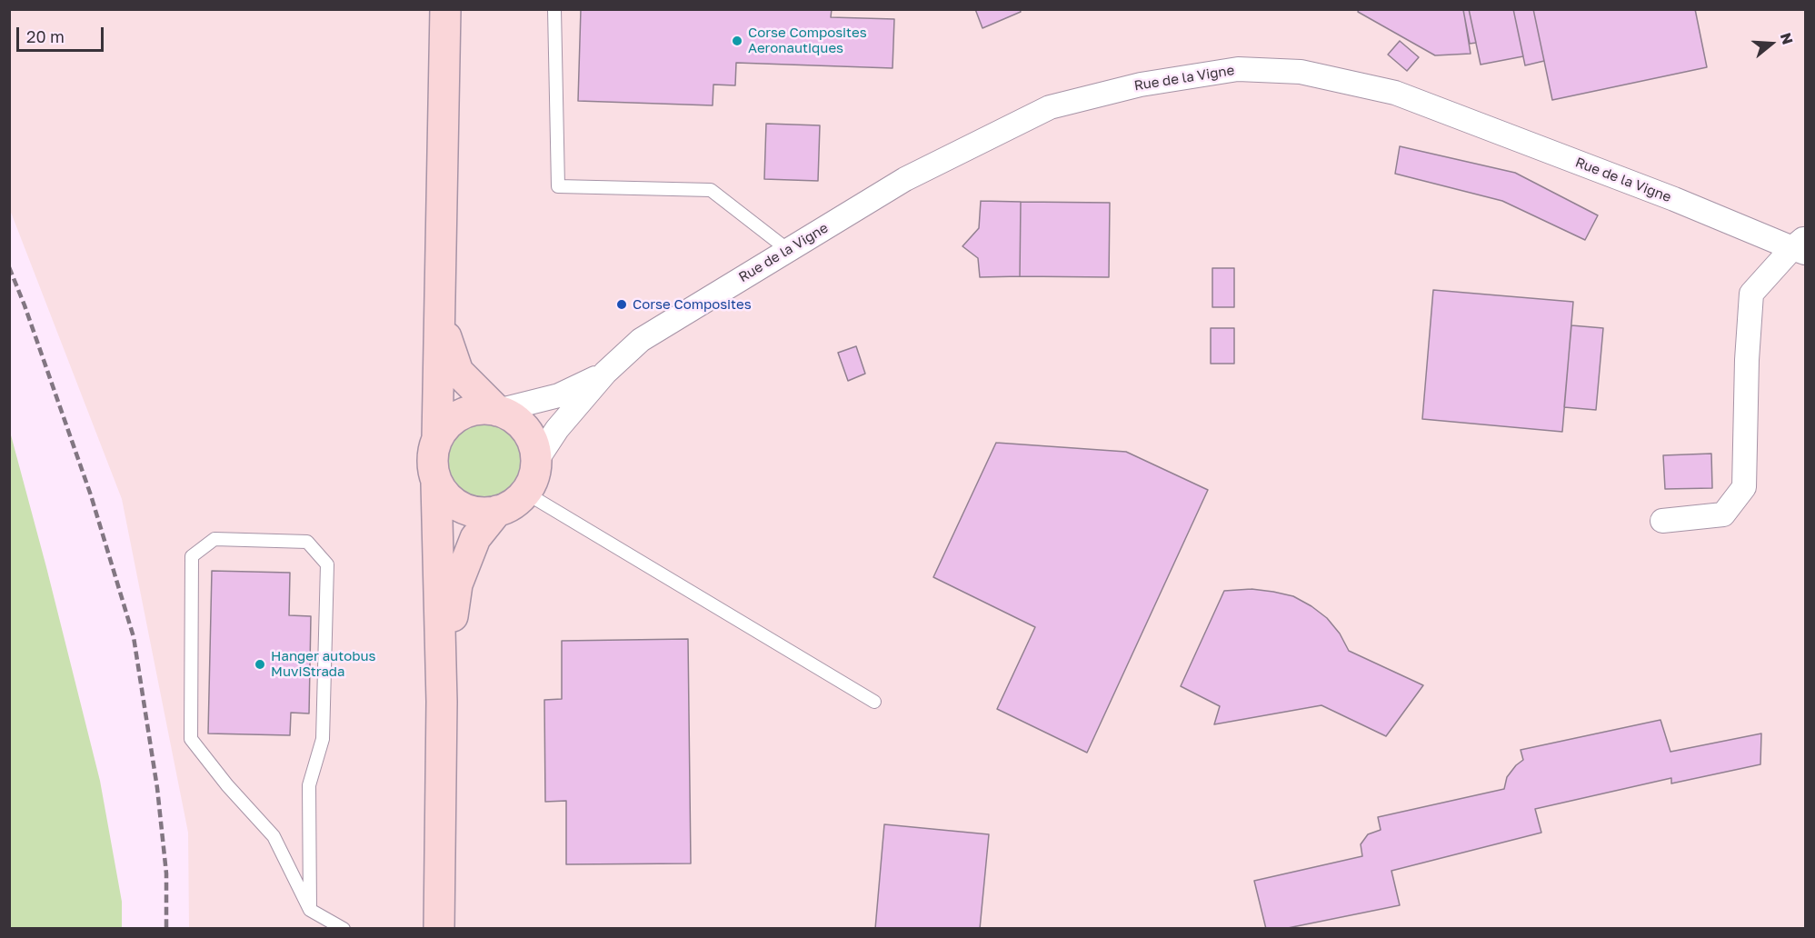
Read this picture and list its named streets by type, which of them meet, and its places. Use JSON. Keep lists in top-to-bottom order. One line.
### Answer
{"streets":{"street":["Rue de la Vigne"]},"places":["Corse Composites Aeronautiques","Corse Composites","Hanger autobus MuviStrada"],"scale_bar":"20 m","north":"right"}
